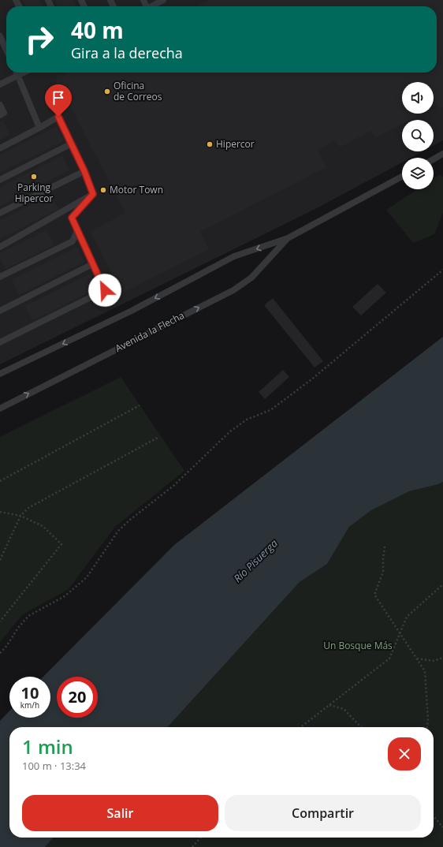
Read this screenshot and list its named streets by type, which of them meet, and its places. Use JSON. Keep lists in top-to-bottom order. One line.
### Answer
{"streets":{"lane":["Avenida la Flecha"]},"water":["Río Pisuerga"],"parks":["Un Bosque Más"],"places":["Oficina de Correos","Hipercor","Parking Hipercor","Motor Town"],"page":{"turn":["40 m","Gira a la derecha"],"speed":"10 km/h","limit":"20","heading":["1 min","100 m · 13:34"],"buttons":["Salir","Compartir"]}}
